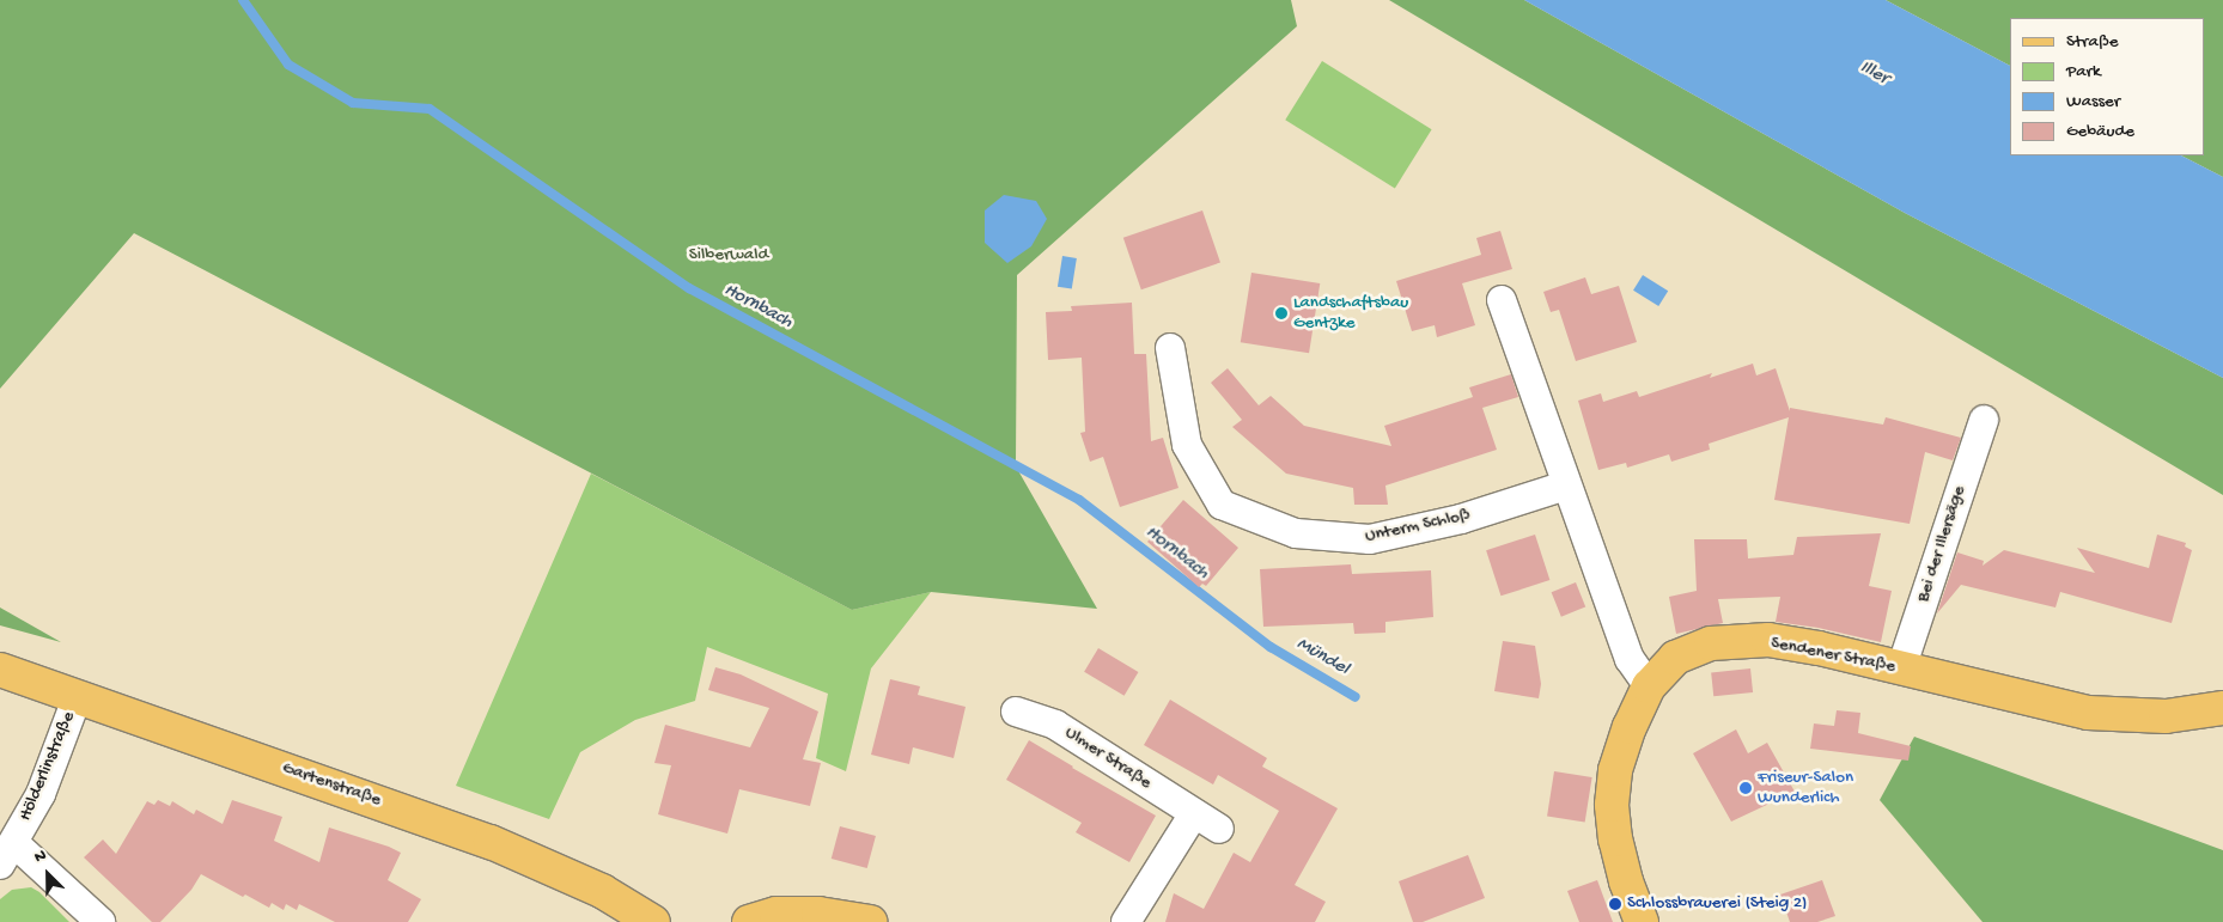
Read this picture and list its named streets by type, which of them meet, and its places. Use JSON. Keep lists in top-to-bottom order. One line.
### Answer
{"streets":{"main road":["Sendener Straße","Gartenstraße"],"street":["Unterm Schloß","Bei der Illersäge","Ulmer Straße","Hölderlinstraße"]},"crossings":[["Bei der Illersäge","Sendener Straße"],["Hölderlinstraße","Gartenstraße"]],"water":["Iller","Hornbach","Mündel"],"parks":["Silberwald"],"places":["Landschaftsbau Gentzke","Friseur-Salon Wunderlich","Schlossbrauerei (Steig 2)"],"legend":["Straße","Park","Wasser","Gebäude"],"north":"top left"}
